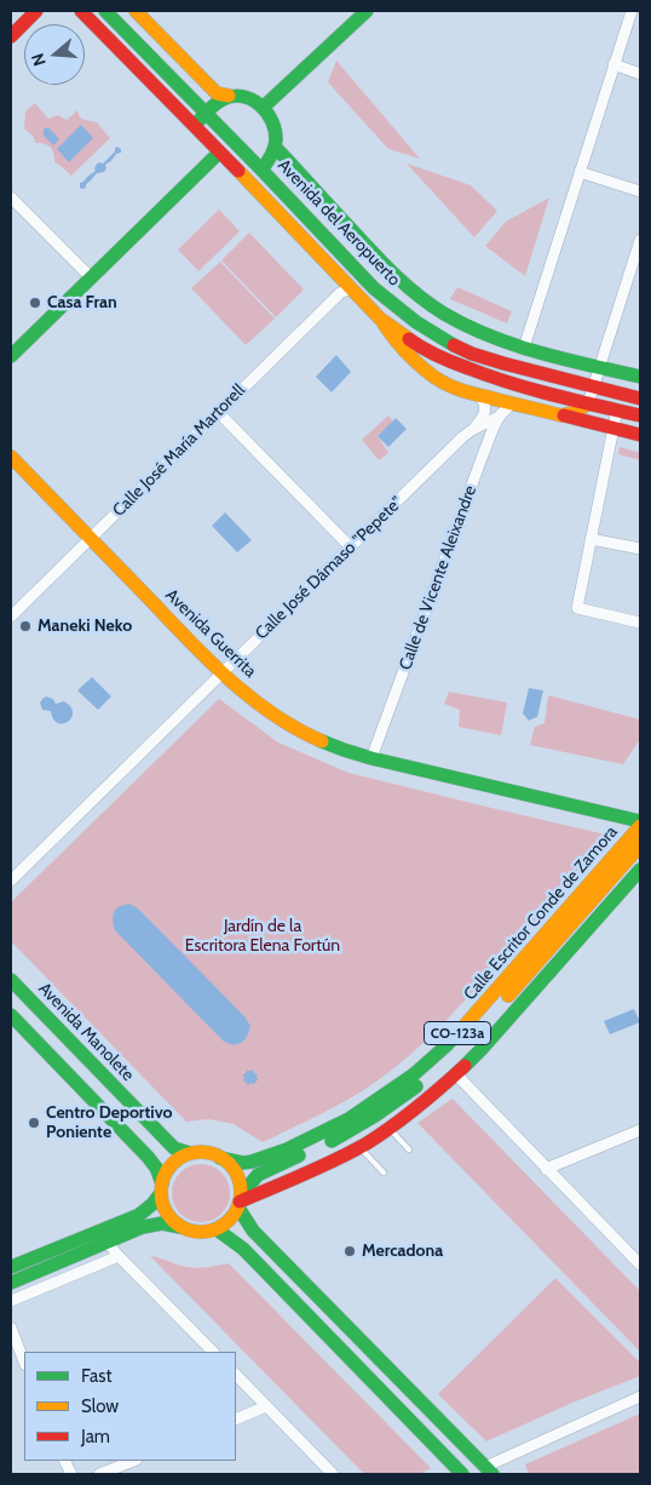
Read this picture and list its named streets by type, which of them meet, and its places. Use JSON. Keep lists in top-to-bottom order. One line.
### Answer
{"streets":{"main road":["Avenida del Aeropuerto","Avenida Guerrita","Calle Escritor Conde de Zamora","Avenida Manolete","CO-123a"],"street":["Calle José María Martorell","Calle José Dámaso \"Pepete\"","Calle de Vicente Aleixandre"]},"crossings":[["Calle José María Martorell","Avenida Guerrita"],["Calle José Dámaso \"Pepete\"","Calle de Vicente Aleixandre"],["Calle José Dámaso \"Pepete\"","Avenida Guerrita"],["Calle de Vicente Aleixandre","Avenida Guerrita"],["Calle Escritor Conde de Zamora","Avenida Manolete"]],"parks":["Jardín de la Escritora Elena Fortún"],"places":["Casa Fran","Maneki Neko","Centro Deportivo Poniente","Mercadona"],"legend":["Fast","Slow","Jam"],"north":"left"}
